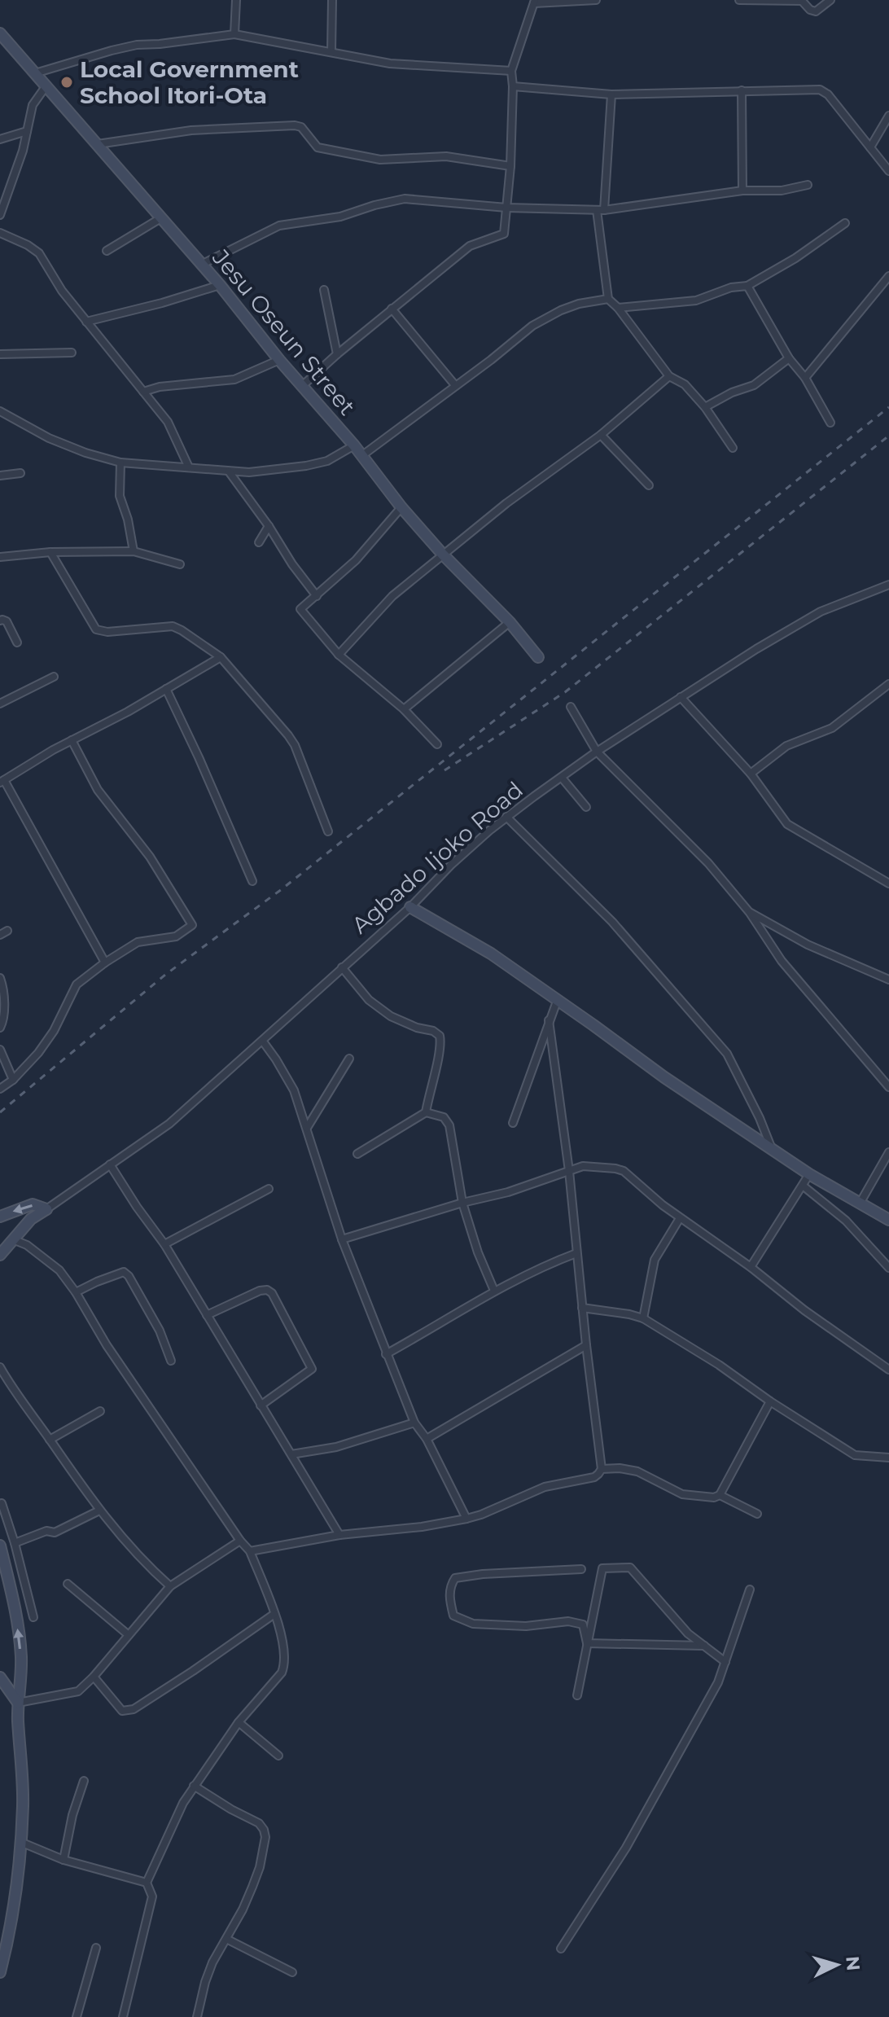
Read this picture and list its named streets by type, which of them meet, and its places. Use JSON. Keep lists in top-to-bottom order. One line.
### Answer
{"streets":{"main road":["Jesu Oseun Street","Agbado Ijoko Road"]},"places":["Local Government School Itori-Ota"],"north":"right"}
